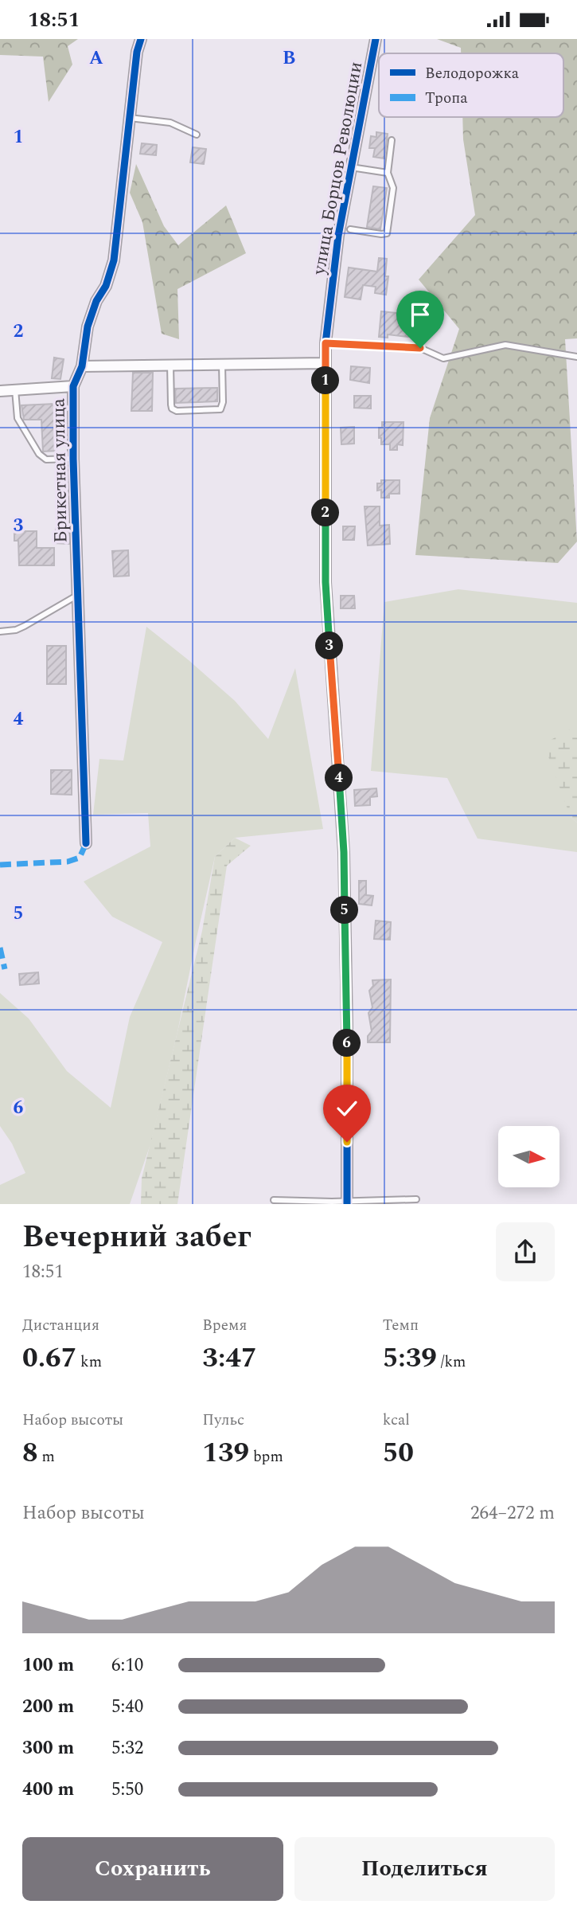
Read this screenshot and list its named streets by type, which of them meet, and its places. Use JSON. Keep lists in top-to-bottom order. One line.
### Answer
{"streets":{"street":["улица Борцов Революции","Брикетная улица"]},"legend":["Велодорожка","Тропа"],"north":"right","page":{"status":"18:51","pins":["1","2","3","4","5","6"],"heading":["Вечерний забег","18:51"],"stats":[["Дистанция","0.67 km"],["Время","3:47"],["Темп","5:39 /km"],["Набор высоты","8 m"],["Пульс","139 bpm"],["kcal","50"]],"chart":["Набор высоты","264–272 m"],"list":[{"name":"100 m","note":"6:10"},{"name":"200 m","note":"5:40"},{"name":"300 m","note":"5:32"},{"name":"400 m","note":"5:50"}],"buttons":["Сохранить","Поделиться"]},"grid":{"columns":["A","B"],"rows":["1","2","3","4","5","6"]}}
